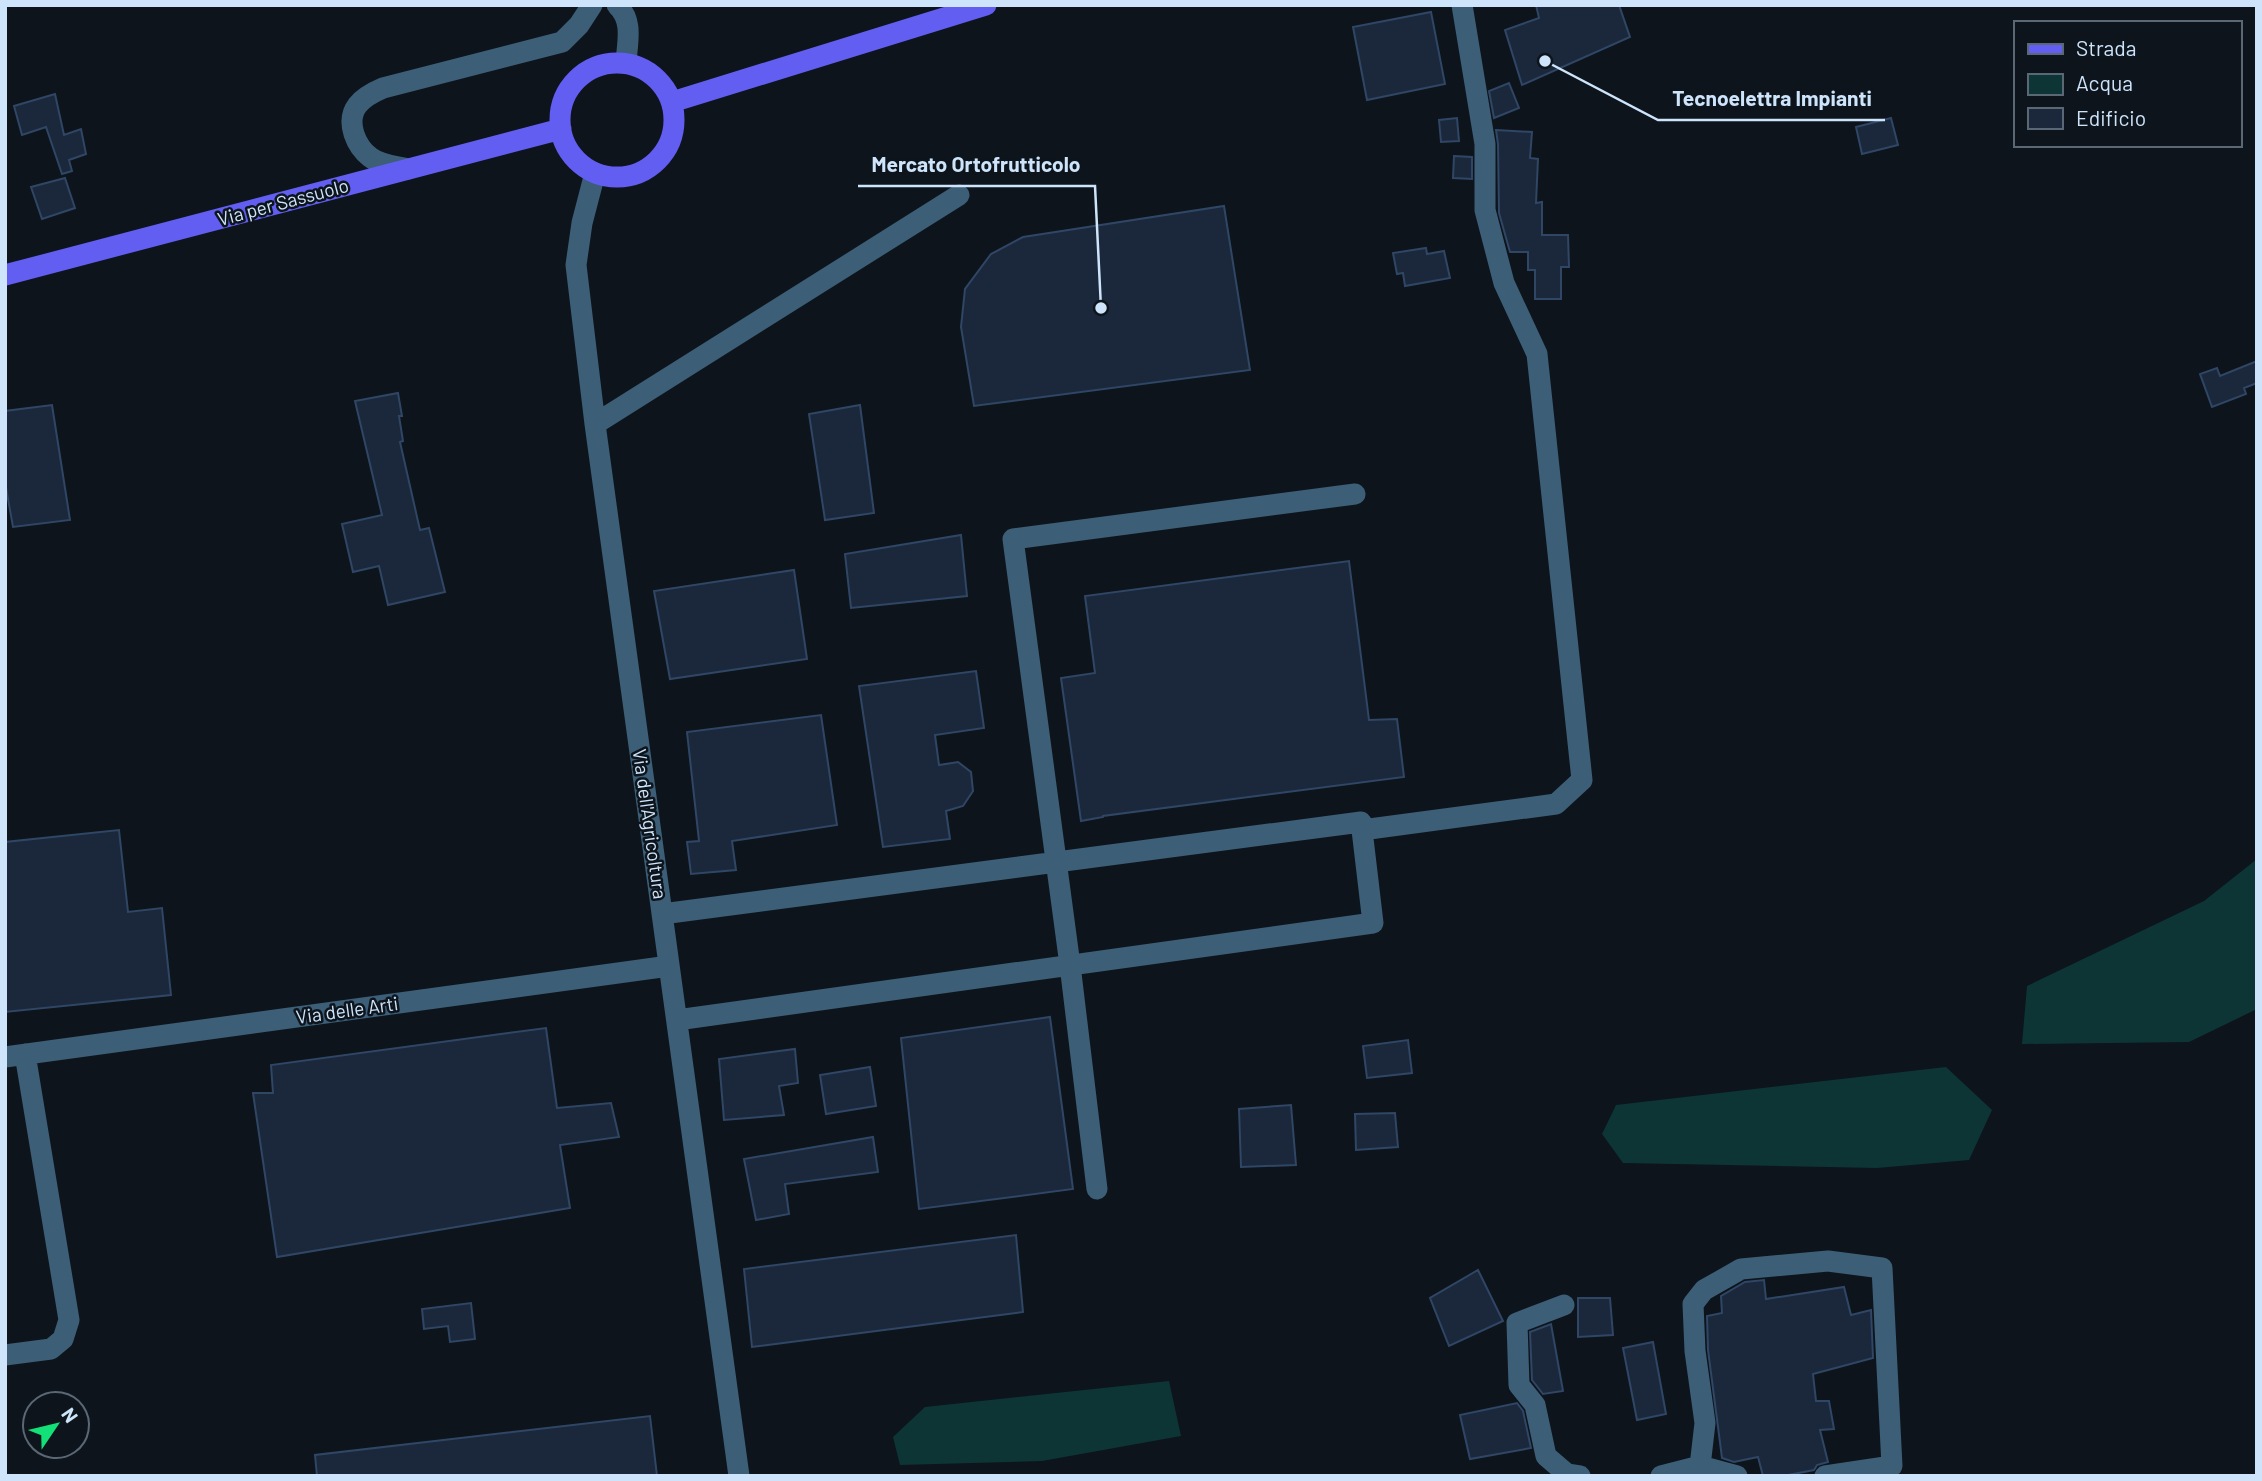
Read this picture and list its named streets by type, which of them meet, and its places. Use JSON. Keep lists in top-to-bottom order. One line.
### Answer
{"streets":{"main road":["Via per Sassuolo"],"street":["Via dell'Agricoltura","Via delle Arti"]},"crossings":[["Via per Sassuolo","Via dell'Agricoltura"],["Via dell'Agricoltura","Via delle Arti"]],"places":["Tecnoelettra Impianti","Mercato Ortofrutticolo"],"legend":["Strada","Acqua","Edificio"],"north":"top right"}
